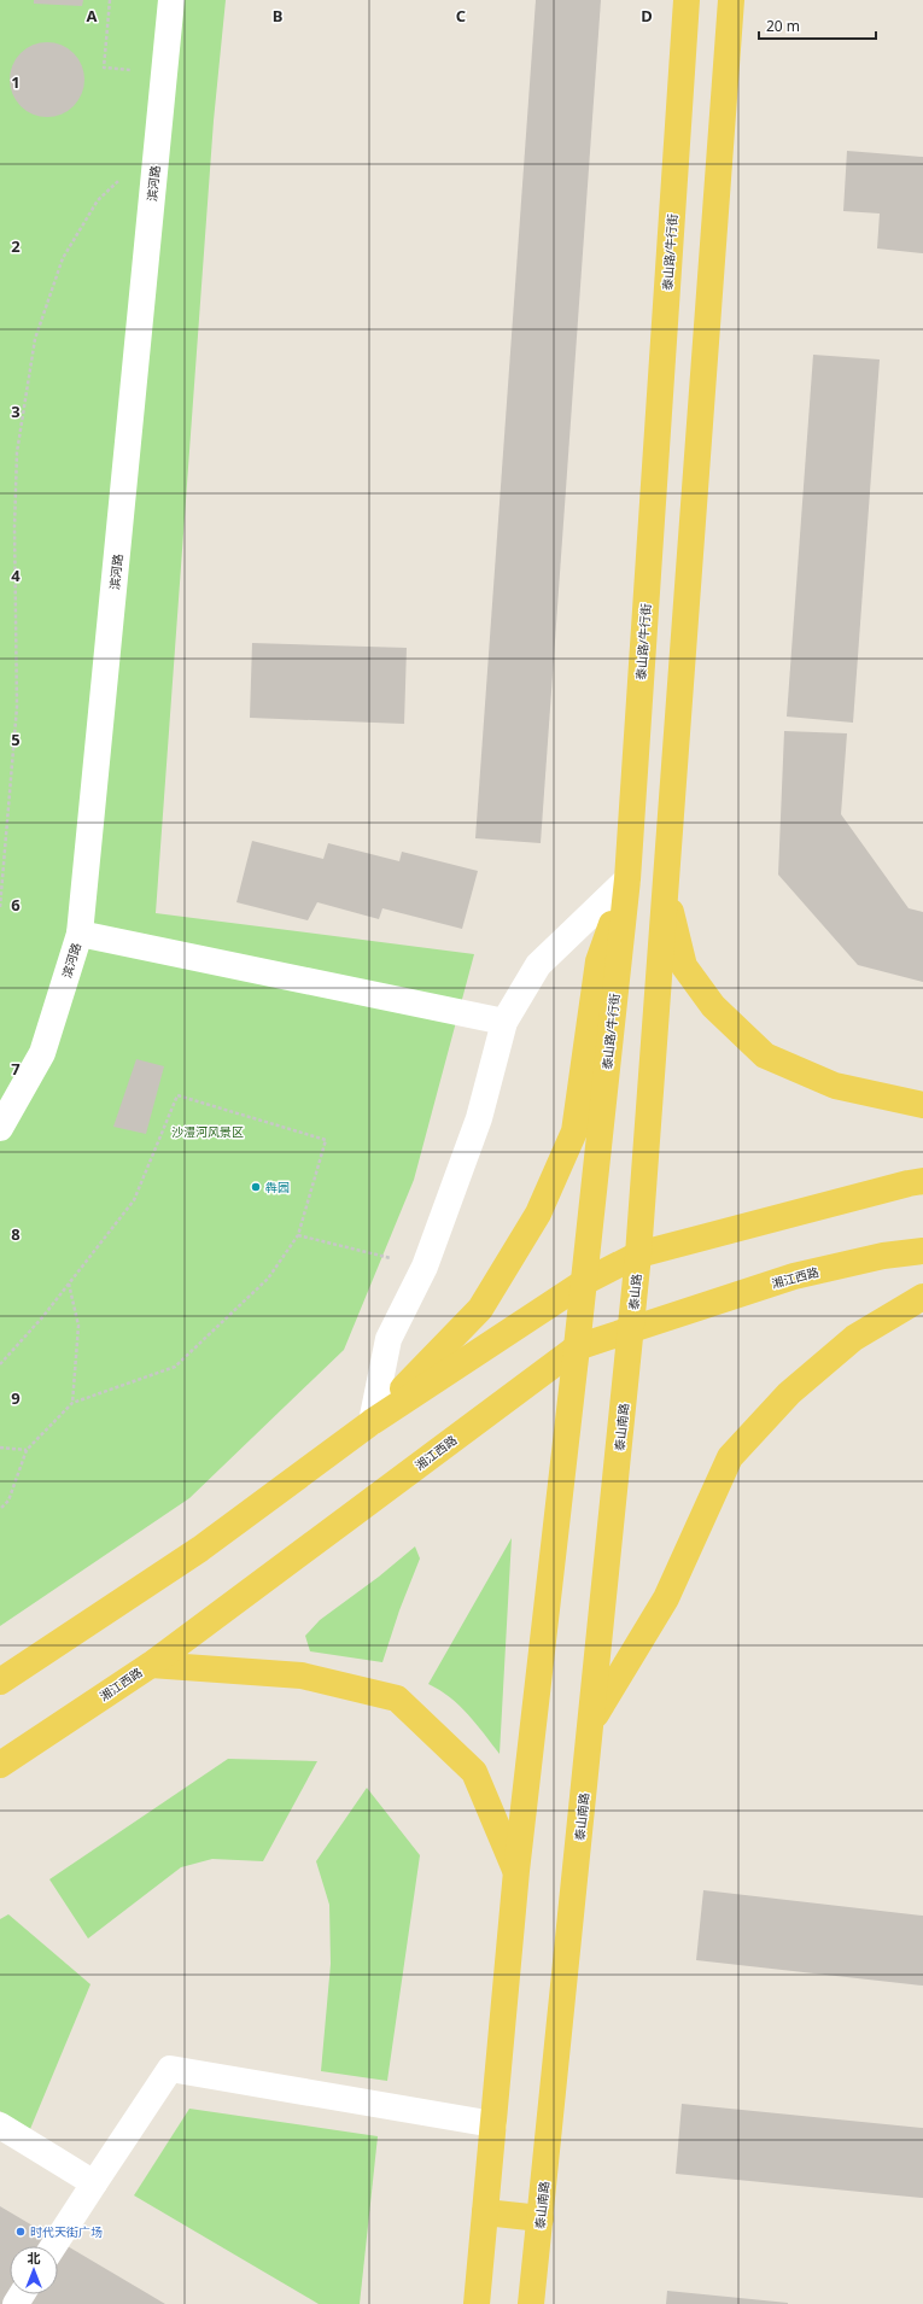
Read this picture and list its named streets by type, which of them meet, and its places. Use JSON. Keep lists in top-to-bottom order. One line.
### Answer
{"streets":{"main road":["泰山路/牛行街","湘江西路","泰山路","泰山南路"],"street":["滨河路"]},"crossings":[["湘江西路","泰山路"],["湘江西路","泰山南路"],["泰山路","泰山南路"]],"parks":["沙澧河风景区"],"places":["犇园","时代天街广场"],"scale_bar":"20 m","north":"top","grid":{"columns":["A","B","C","D"],"rows":["1","2","3","4","5","6","7","8","9"]}}
